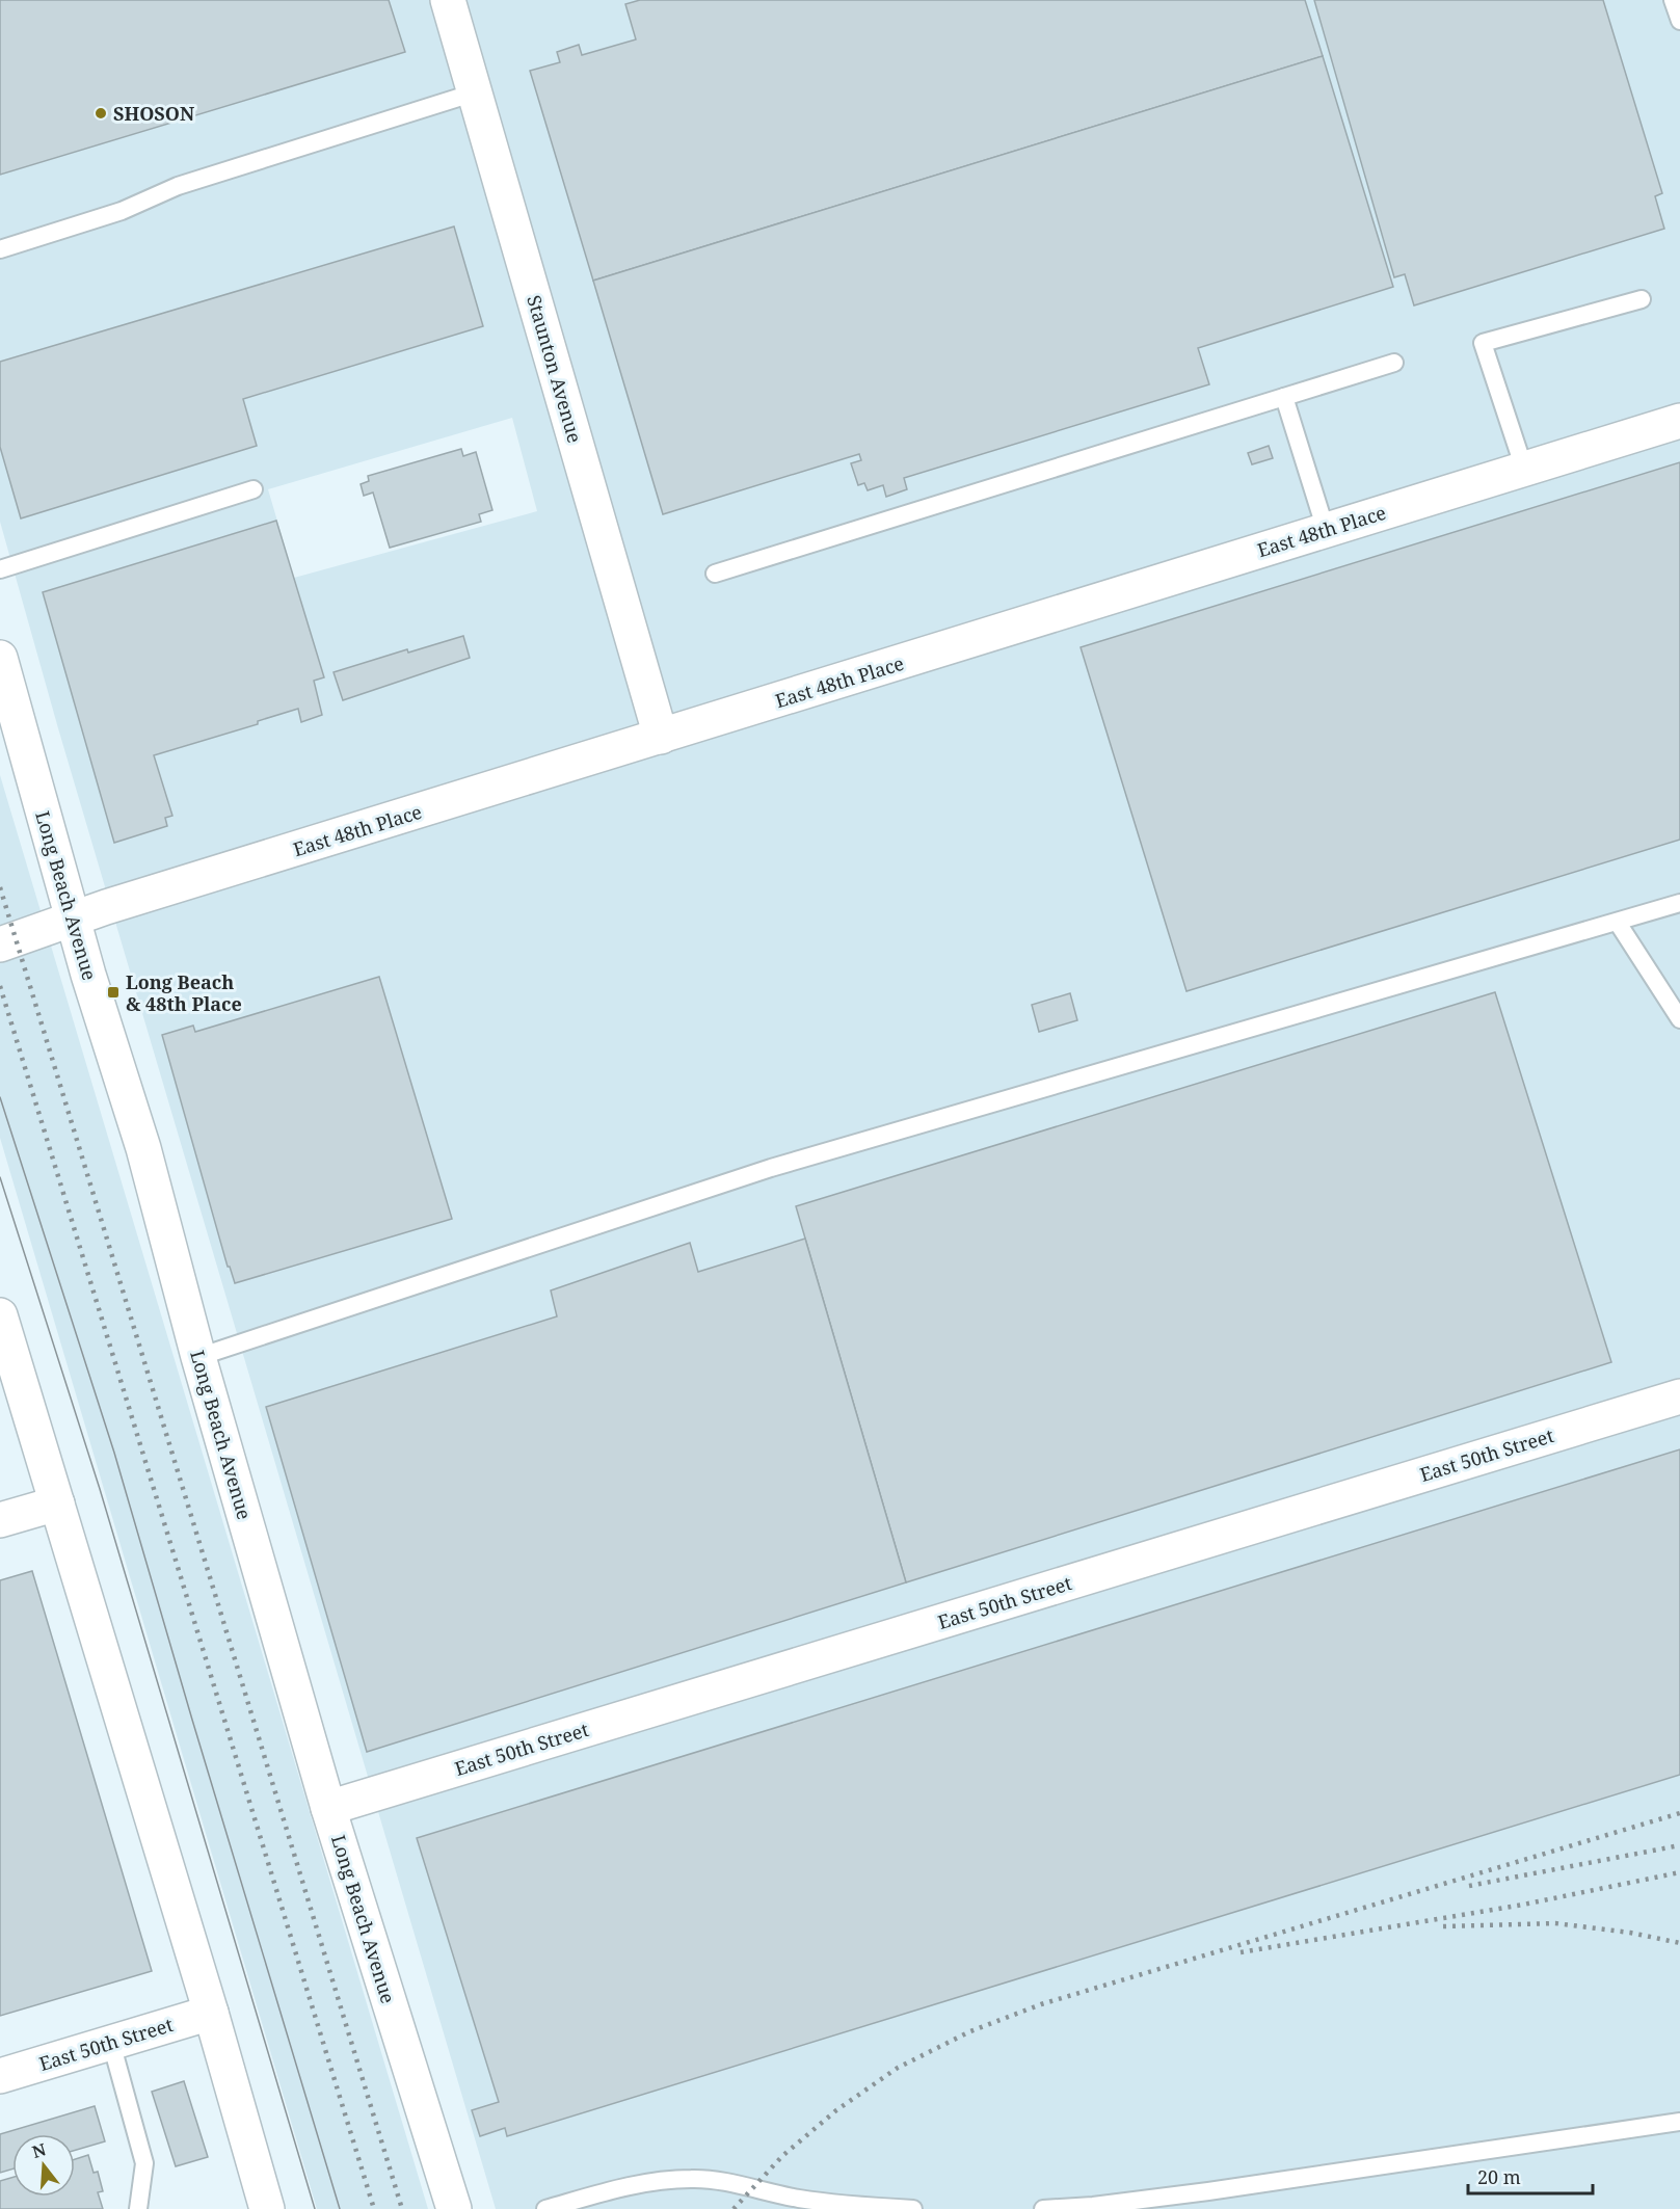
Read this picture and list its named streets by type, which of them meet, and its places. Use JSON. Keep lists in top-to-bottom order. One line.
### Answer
{"streets":{"street":["Staunton Avenue","East 48th Place","Long Beach Avenue","East 50th Street"]},"crossings":[["Staunton Avenue","East 48th Place"],["East 48th Place","Long Beach Avenue"],["Long Beach Avenue","East 50th Street"]],"places":{"other":["SHOSON"],"transit":["Long Beach & 48th Place"]},"scale_bar":"20 m","north":"top"}
